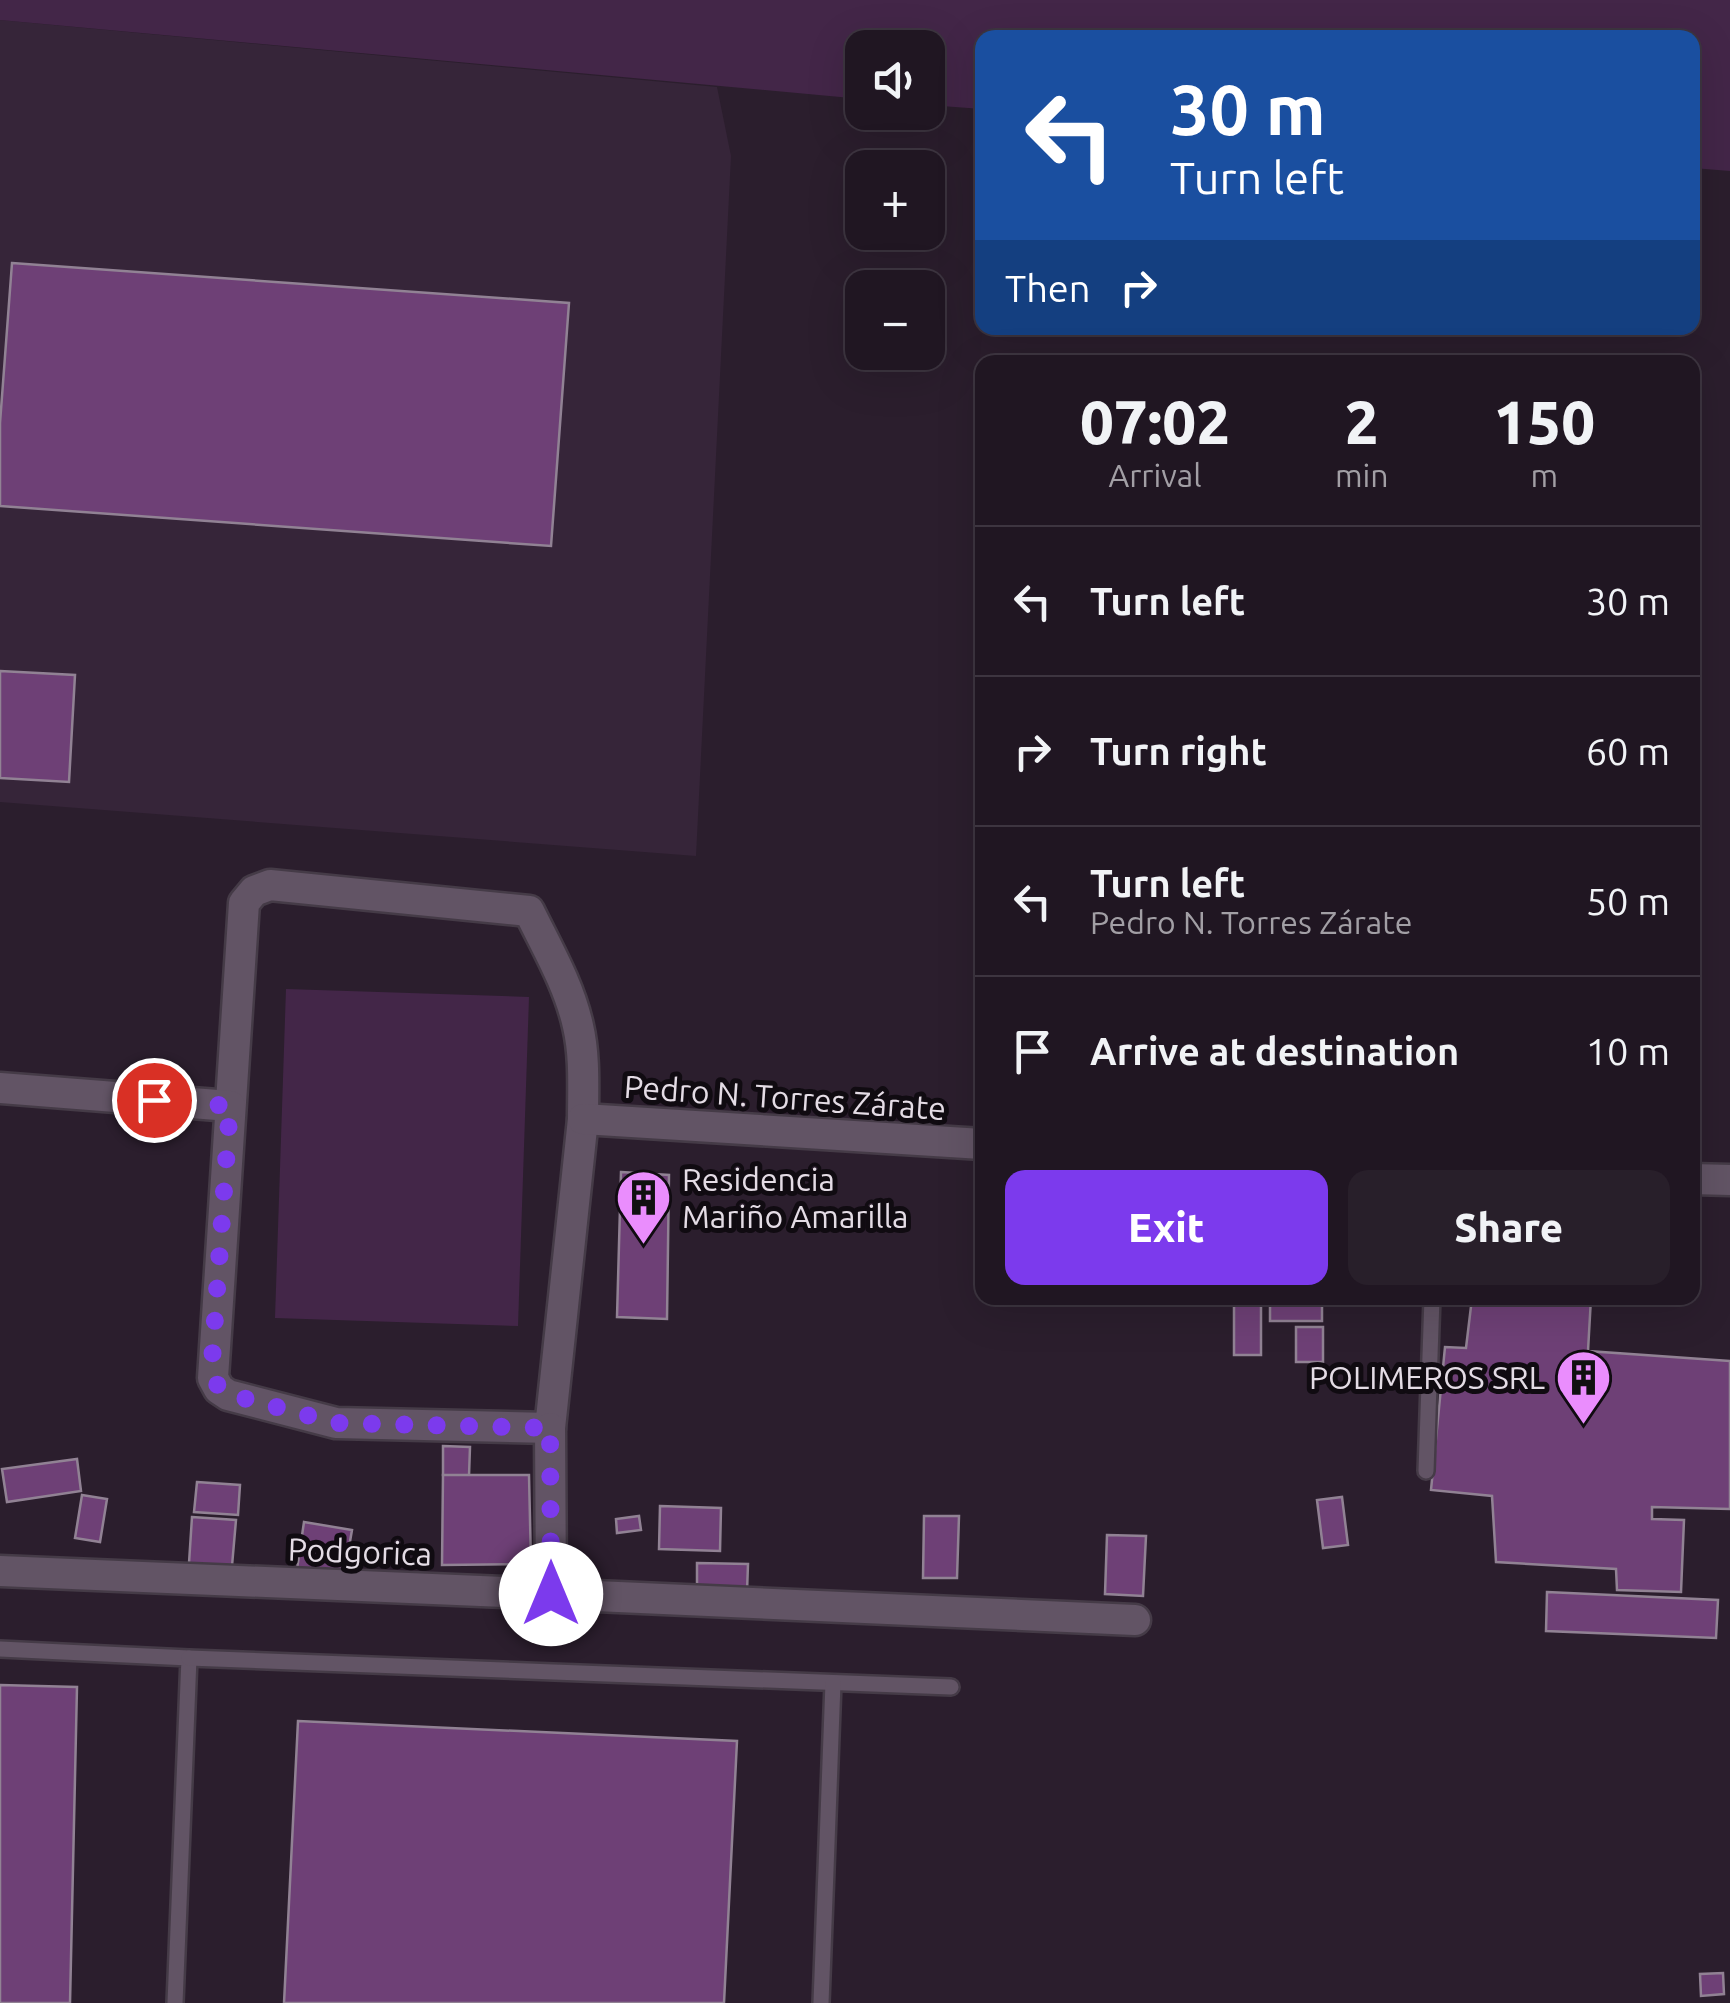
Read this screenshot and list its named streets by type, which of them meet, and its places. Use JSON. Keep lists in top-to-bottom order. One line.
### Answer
{"streets":{"street":["Pedro N. Torres Zárate","Podgorica"]},"places":{"building":["Residencia Mariño Amarilla","POLIMEROS SRL"]},"page":{"map_buttons":["+","−"],"turn":["30 m","Turn left"],"then":"Then","eta":["07:02","Arrival","2","min","150","m"],"list":[{"name":"Turn left","value":"30 m"},{"name":"Turn right","value":"60 m"},{"name":"Turn left","note":"Pedro N. Torres Zárate","value":"50 m"},{"name":"Arrive at destination","value":"10 m"}],"buttons":["Exit","Share"]}}
